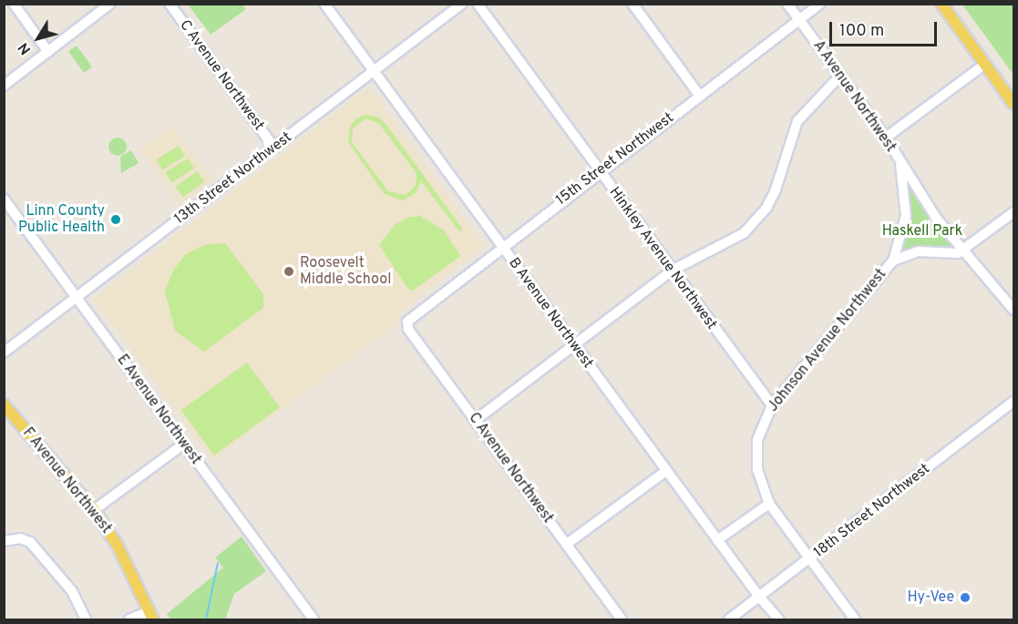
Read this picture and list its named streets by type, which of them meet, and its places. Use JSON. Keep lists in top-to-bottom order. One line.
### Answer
{"streets":{"main road":["F Avenue Northwest"],"street":["C Avenue Northwest","A Avenue Northwest","15th Street Northwest","13th Street Northwest","Hinkley Avenue Northwest","B Avenue Northwest","Johnson Avenue Northwest","E Avenue Northwest","18th Street Northwest"]},"crossings":[["C Avenue Northwest","15th Street Northwest"],["C Avenue Northwest","13th Street Northwest"],["A Avenue Northwest","15th Street Northwest"],["A Avenue Northwest","Johnson Avenue Northwest"],["15th Street Northwest","Hinkley Avenue Northwest"],["15th Street Northwest","B Avenue Northwest"],["13th Street Northwest","B Avenue Northwest"],["13th Street Northwest","E Avenue Northwest"],["Hinkley Avenue Northwest","Johnson Avenue Northwest"],["B Avenue Northwest","18th Street Northwest"],["Johnson Avenue Northwest","18th Street Northwest"]],"parks":["Haskell Park"],"places":["Linn County Public Health","Roosevelt Middle School","Hy-Vee"],"scale_bar":"100 m","north":"bottom left"}
